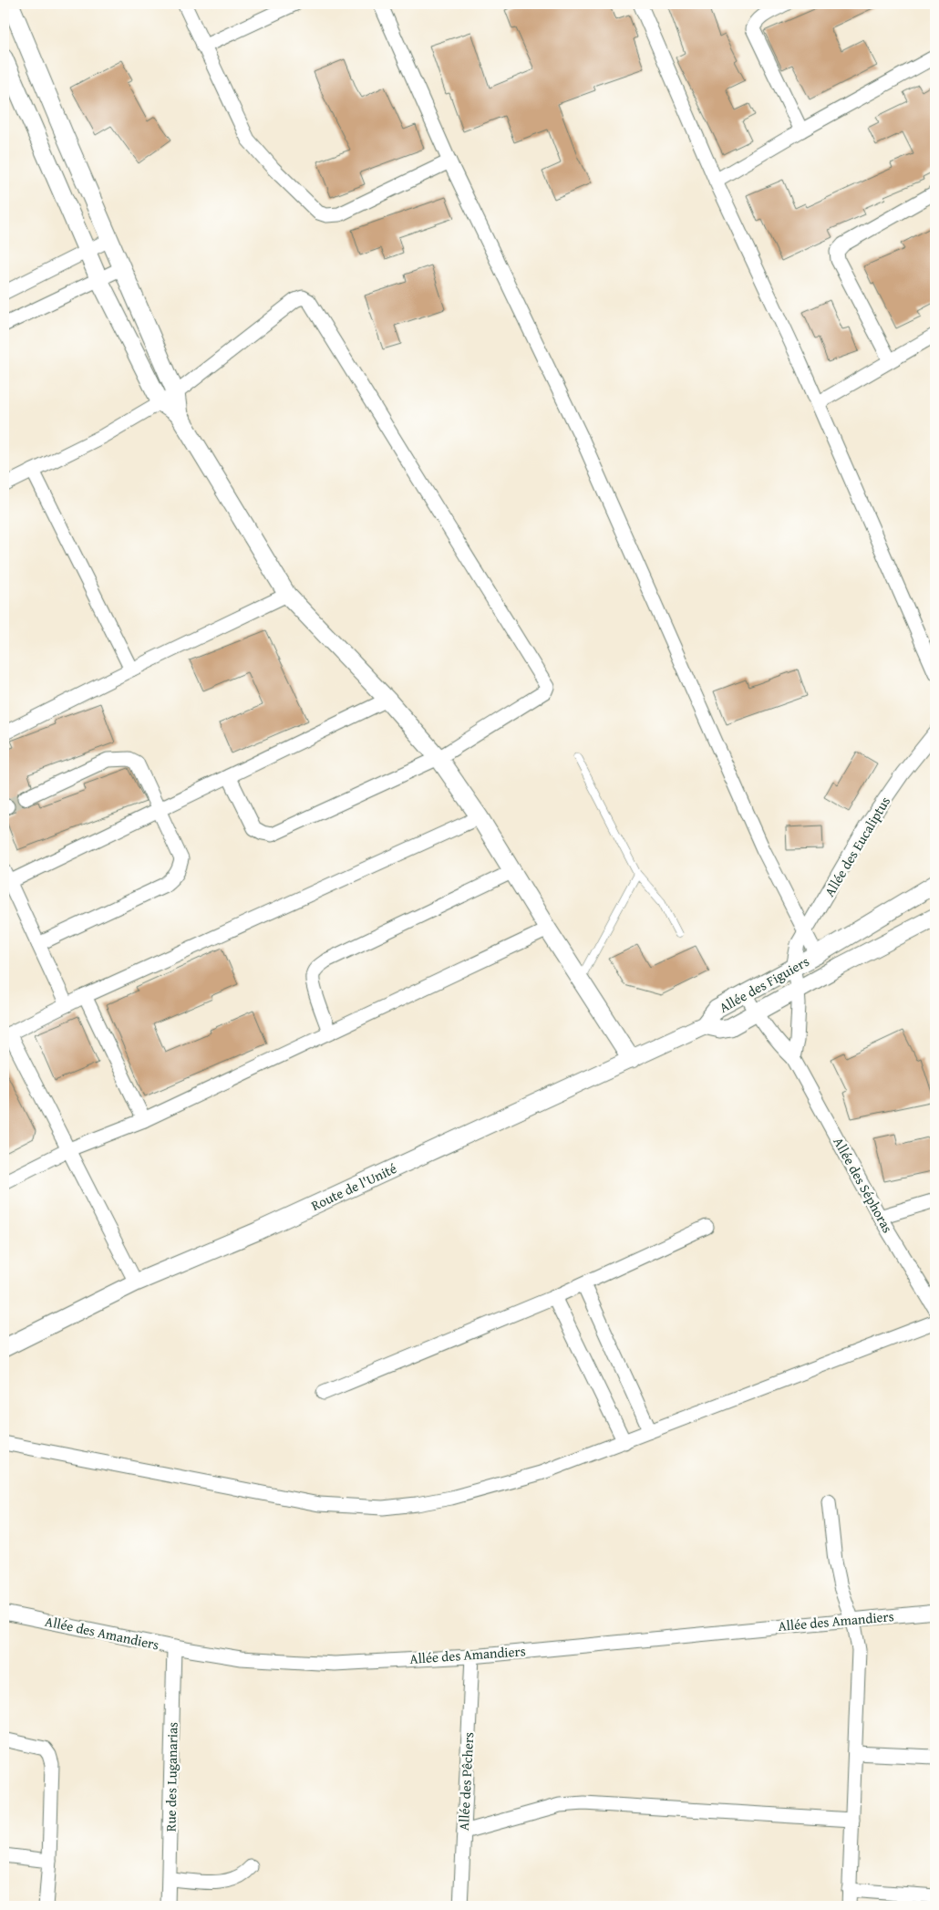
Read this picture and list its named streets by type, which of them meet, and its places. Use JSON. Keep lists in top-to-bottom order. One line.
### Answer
{"streets":{"street":["Allée des Eucaliptus","Allée des Figuiers","Allée des Séphoras","Route de l'Unité","Allée des Amandiers","Rue des Luganarias","Allée des Pêchers"]},"crossings":[["Allée des Eucaliptus","Allée des Figuiers"],["Allée des Figuiers","Allée des Séphoras"],["Allée des Figuiers","Route de l'Unité"],["Allée des Amandiers","Rue des Luganarias"],["Allée des Amandiers","Allée des Pêchers"]]}
